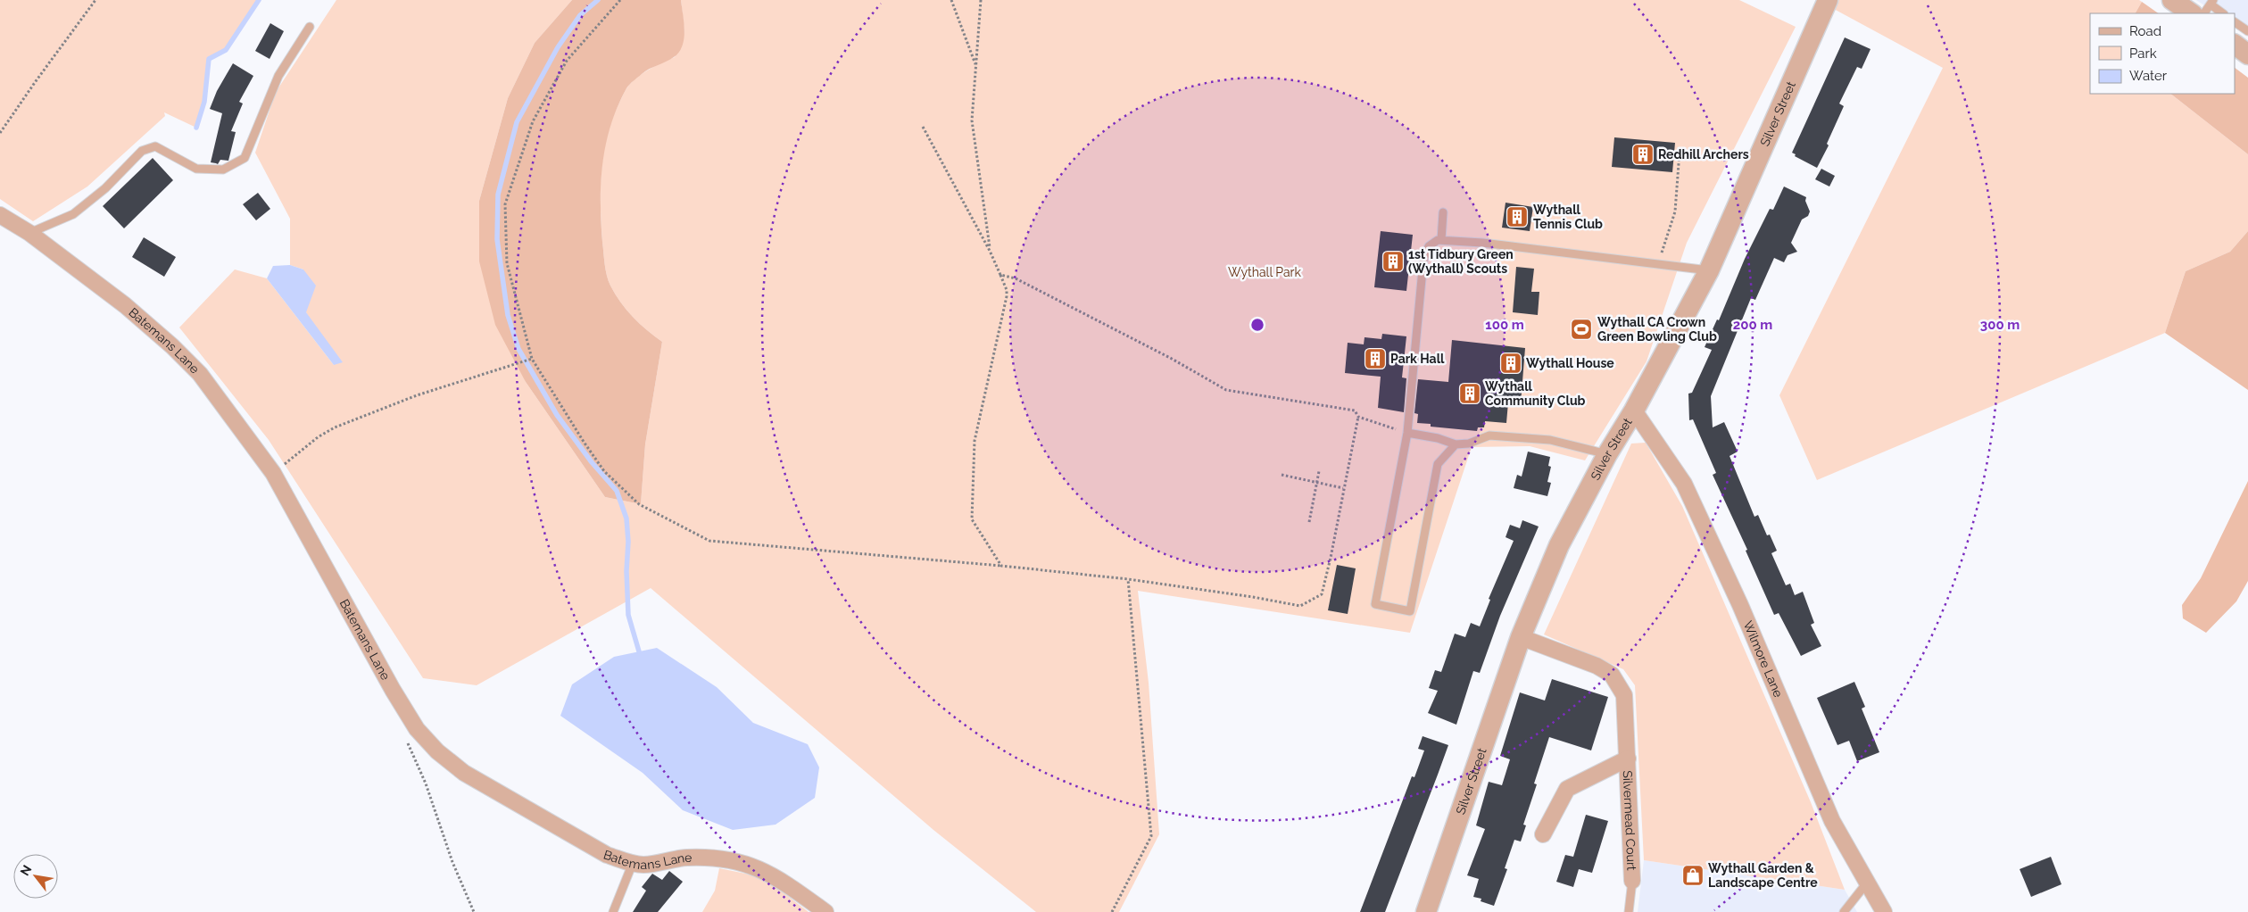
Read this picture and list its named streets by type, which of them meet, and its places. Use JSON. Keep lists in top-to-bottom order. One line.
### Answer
{"streets":{"street":["Silver Street","Batemans Lane","Wilmore Lane","Silvermead Court"]},"crossings":[["Silver Street","Wilmore Lane"],["Silver Street","Silvermead Court"]],"parks":["Wythall Park"],"places":{"building":["Redhill Archers","Wythall Tennis Club","1st Tidbury Green (Wythall) Scouts","Park Hall","Wythall House","Wythall Community Club"],"sports":["Wythall CA Crown Green Bowling Club"],"shop":["Wythall Garden & Landscape Centre"]},"legend":["Road","Park","Water"],"north":"top left","rings":["100 m","200 m","300 m"]}
